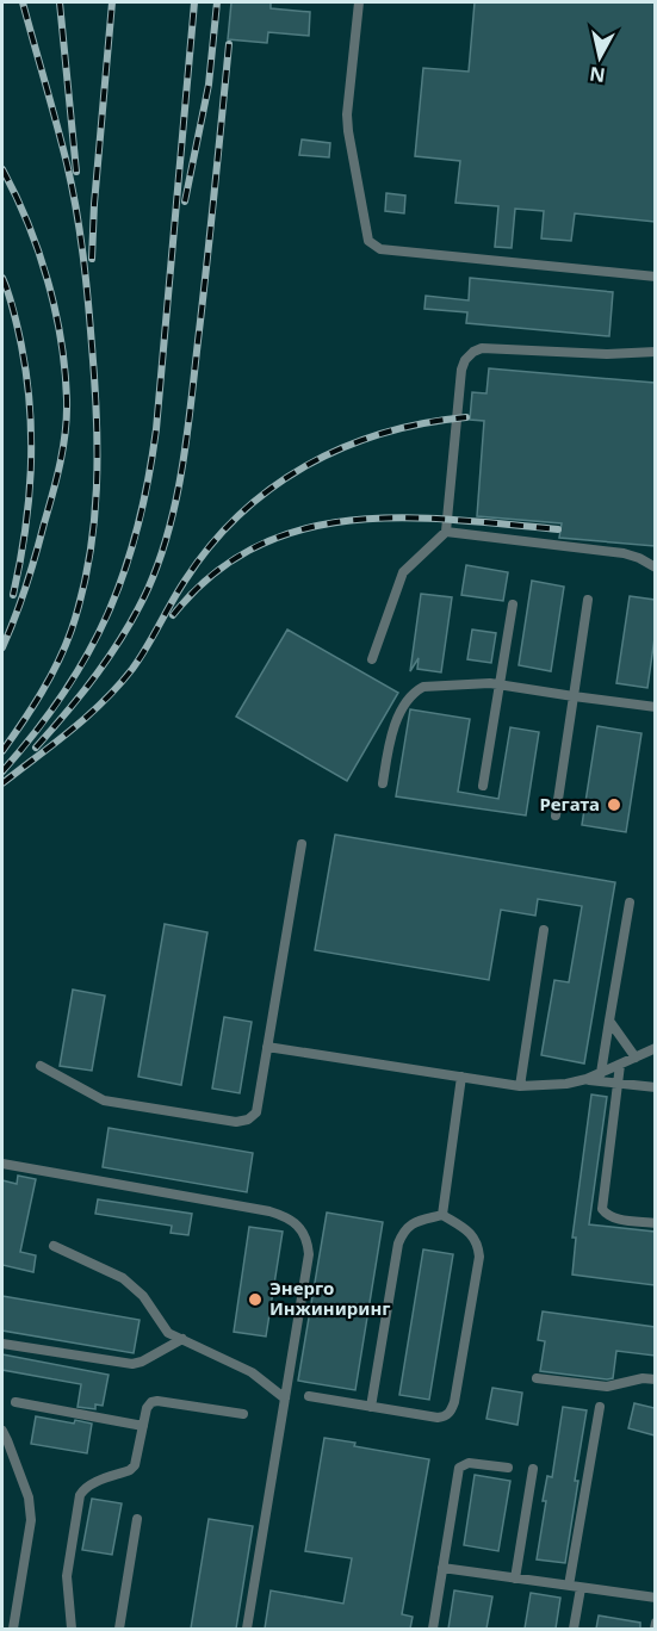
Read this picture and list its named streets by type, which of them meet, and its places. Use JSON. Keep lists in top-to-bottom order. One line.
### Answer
{"places":["Регата","Энерго Инжиниринг"],"north":"bottom"}
